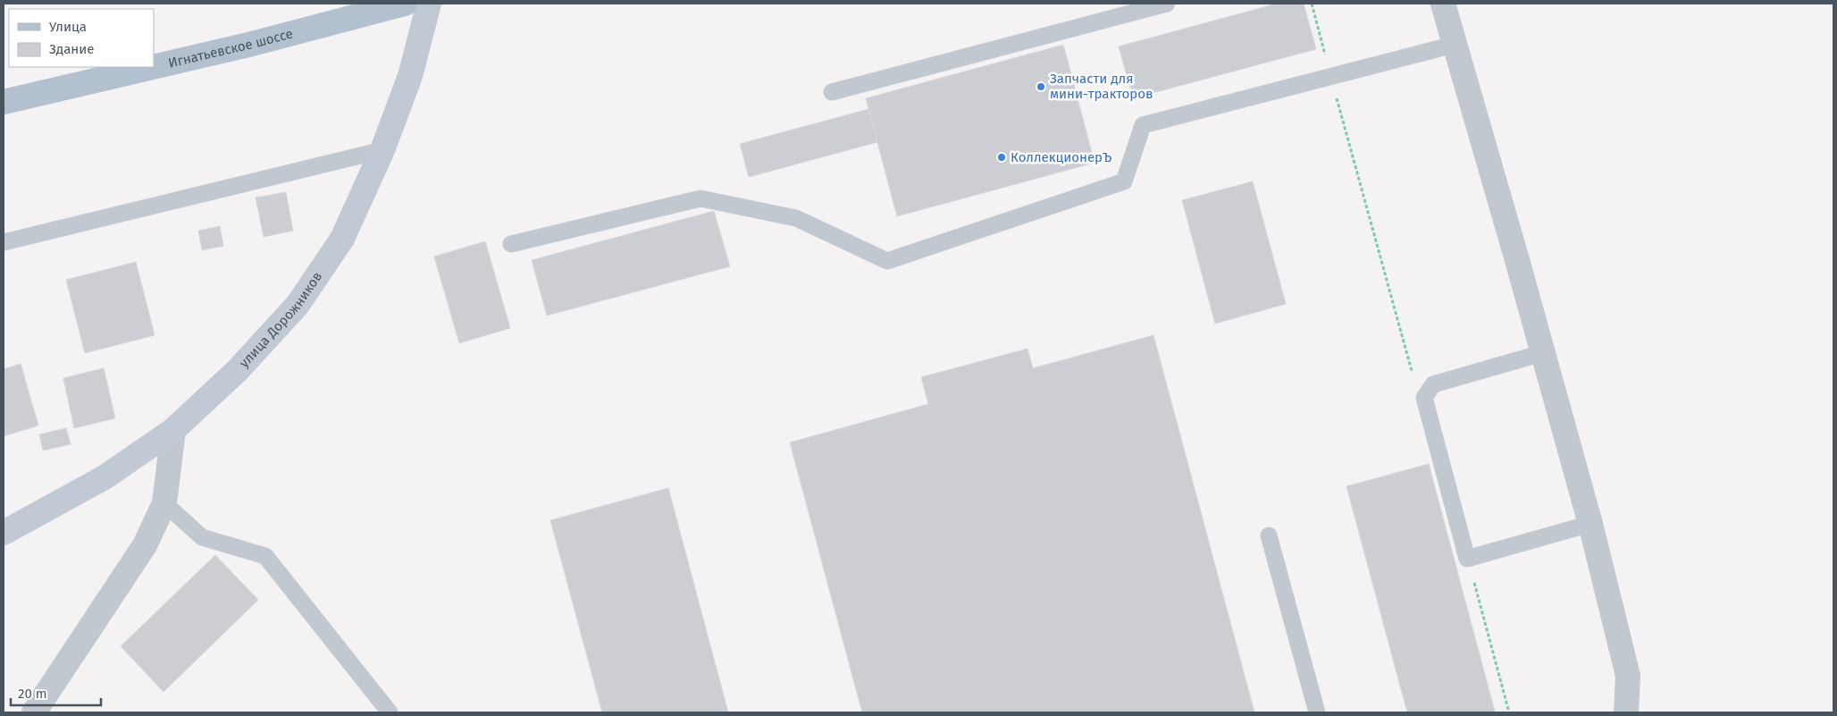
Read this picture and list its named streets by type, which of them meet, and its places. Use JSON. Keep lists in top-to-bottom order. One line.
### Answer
{"streets":{"main road":["Игнатьевское шоссе"],"street":["улица Дорожников"]},"places":["Запчасти для мини-тракторов","КоллекционерЪ"],"legend":["Улица","Здание"],"scale_bar":"20 m"}
